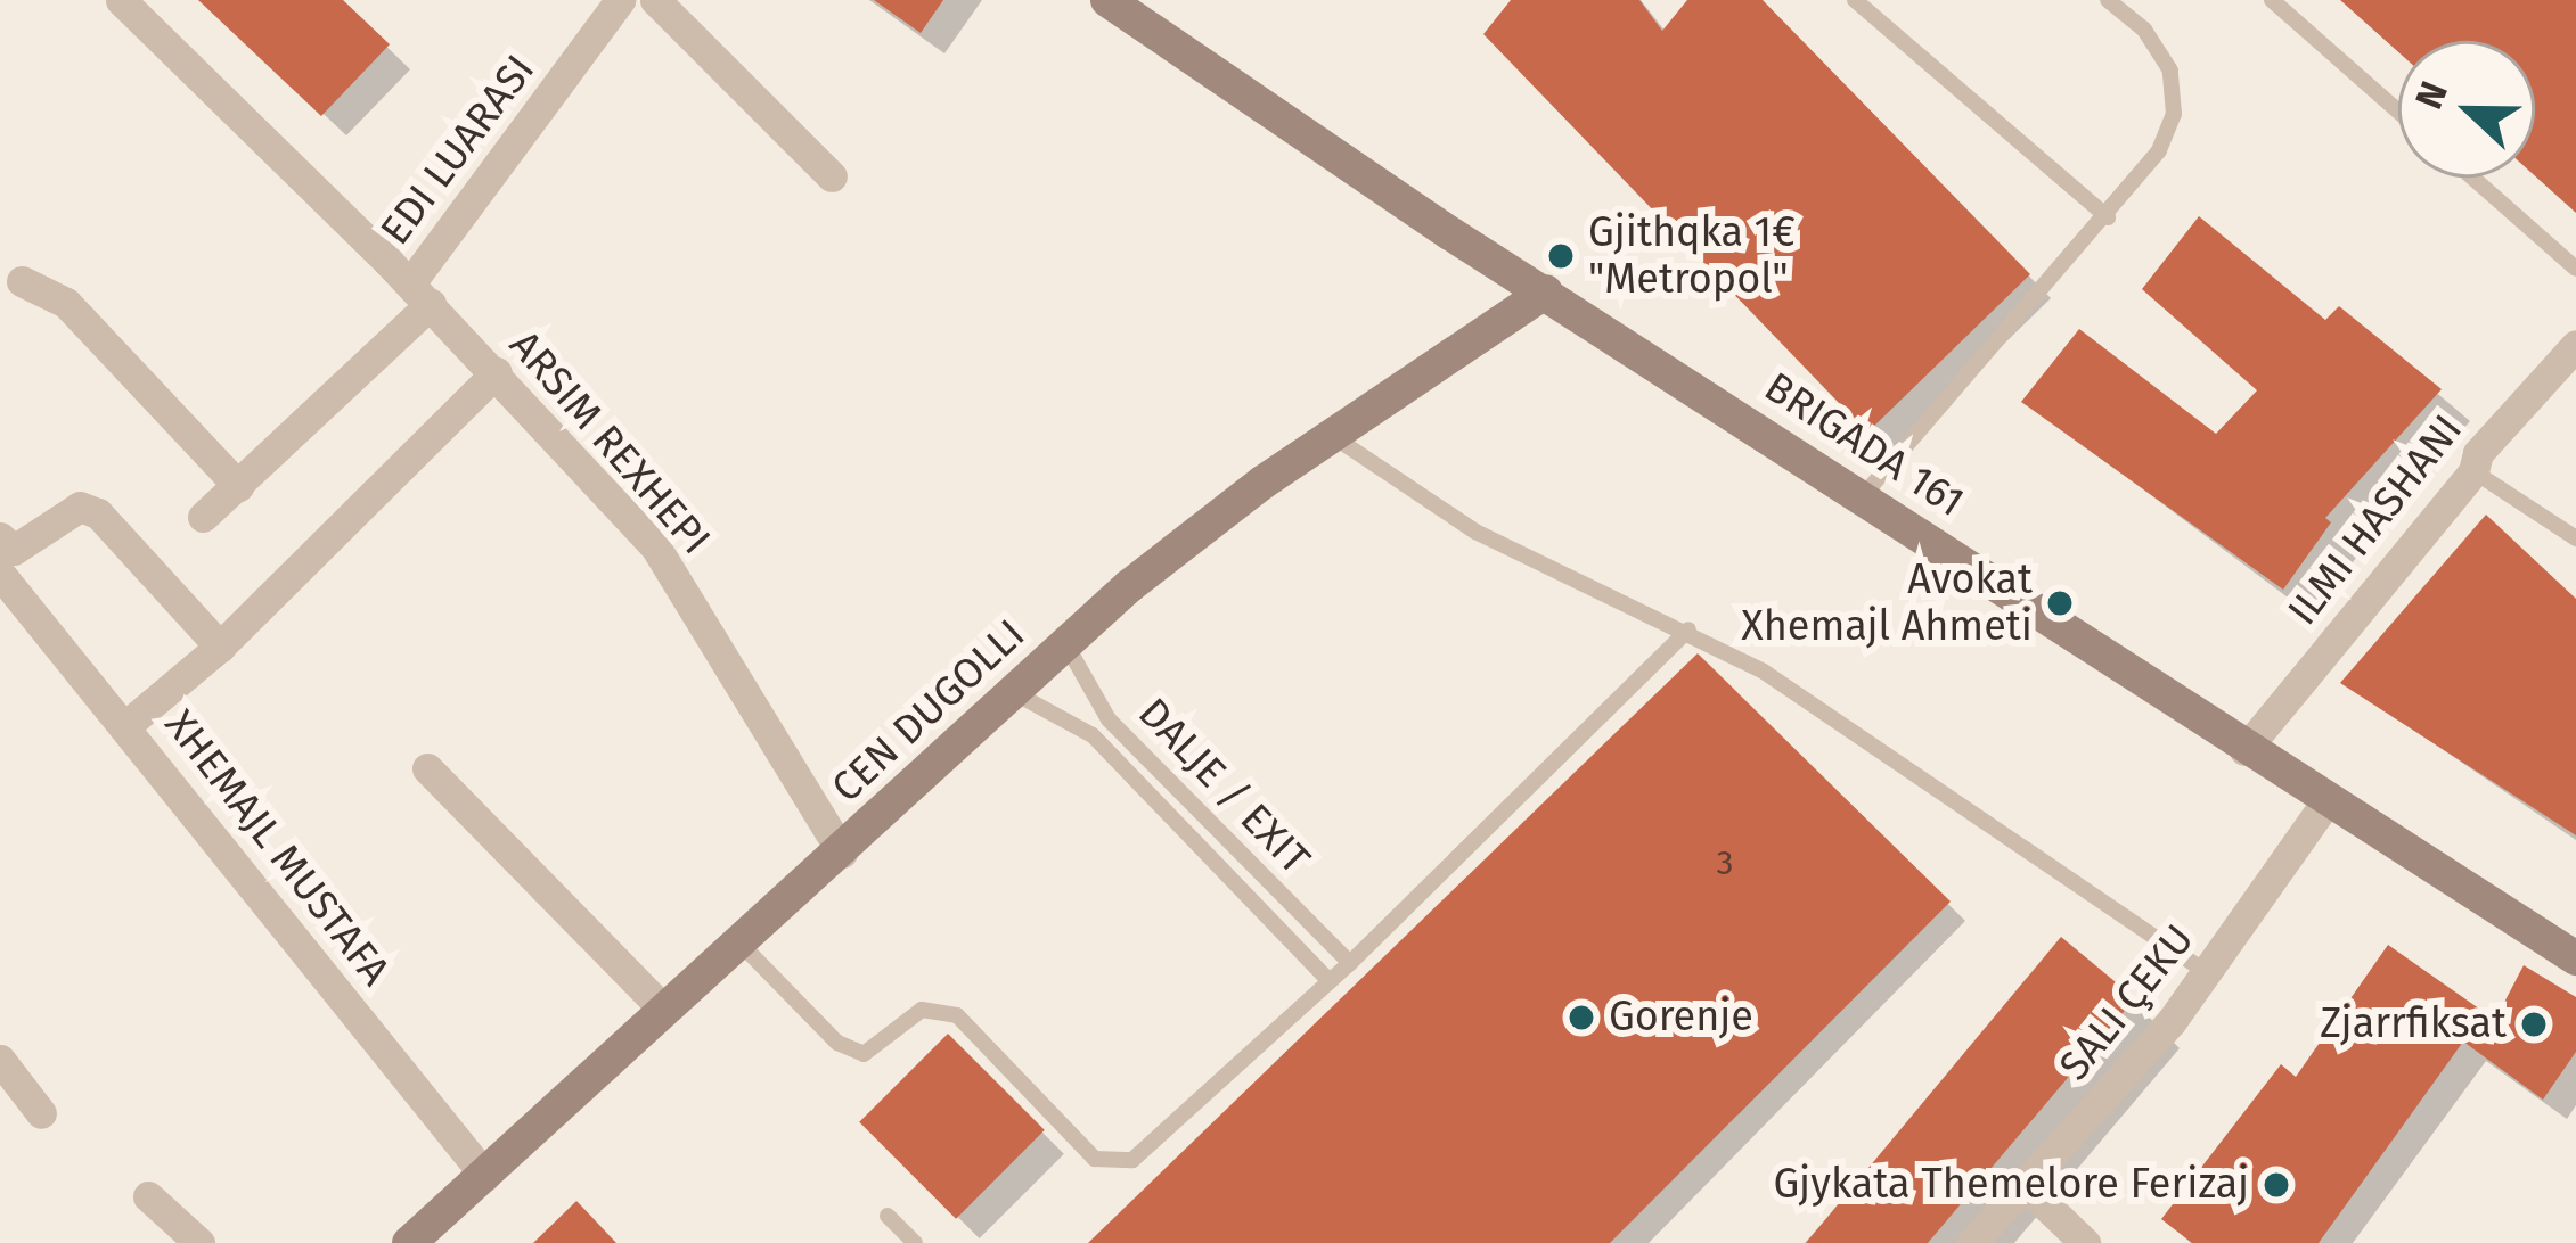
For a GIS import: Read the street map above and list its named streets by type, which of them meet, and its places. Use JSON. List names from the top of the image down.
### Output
{
  "streets": {
    "street": [
      "EDI LUARASI",
      "ARSIM REXHEPI",
      "BRIGADA 161",
      "ILMI HASHANI",
      "CEN DUGOLLI",
      "XHEMAJL MUSTAFA",
      "SALI ÇEKU"
    ],
    "lane": ["DALJE / EXIT"]
  },
  "crossings": [
    ["EDI LUARASI", "ARSIM REXHEPI"],
    ["ARSIM REXHEPI", "CEN DUGOLLI"],
    ["BRIGADA 161", "ILMI HASHANI"],
    ["BRIGADA 161", "CEN DUGOLLI"],
    ["BRIGADA 161", "SALI ÇEKU"],
    ["CEN DUGOLLI", "DALJE / EXIT"],
    ["CEN DUGOLLI", "XHEMAJL MUSTAFA"]
  ],
  "places": [
    "Gjithqka 1€ \"Metropol\"",
    "Avokat Xhemajl Ahmeti",
    "Gorenje",
    "Zjarrfiksat",
    "Gjykata Themelore Ferizaj"
  ],
  "house_numbers": ["3"],
  "north": "left"
}
